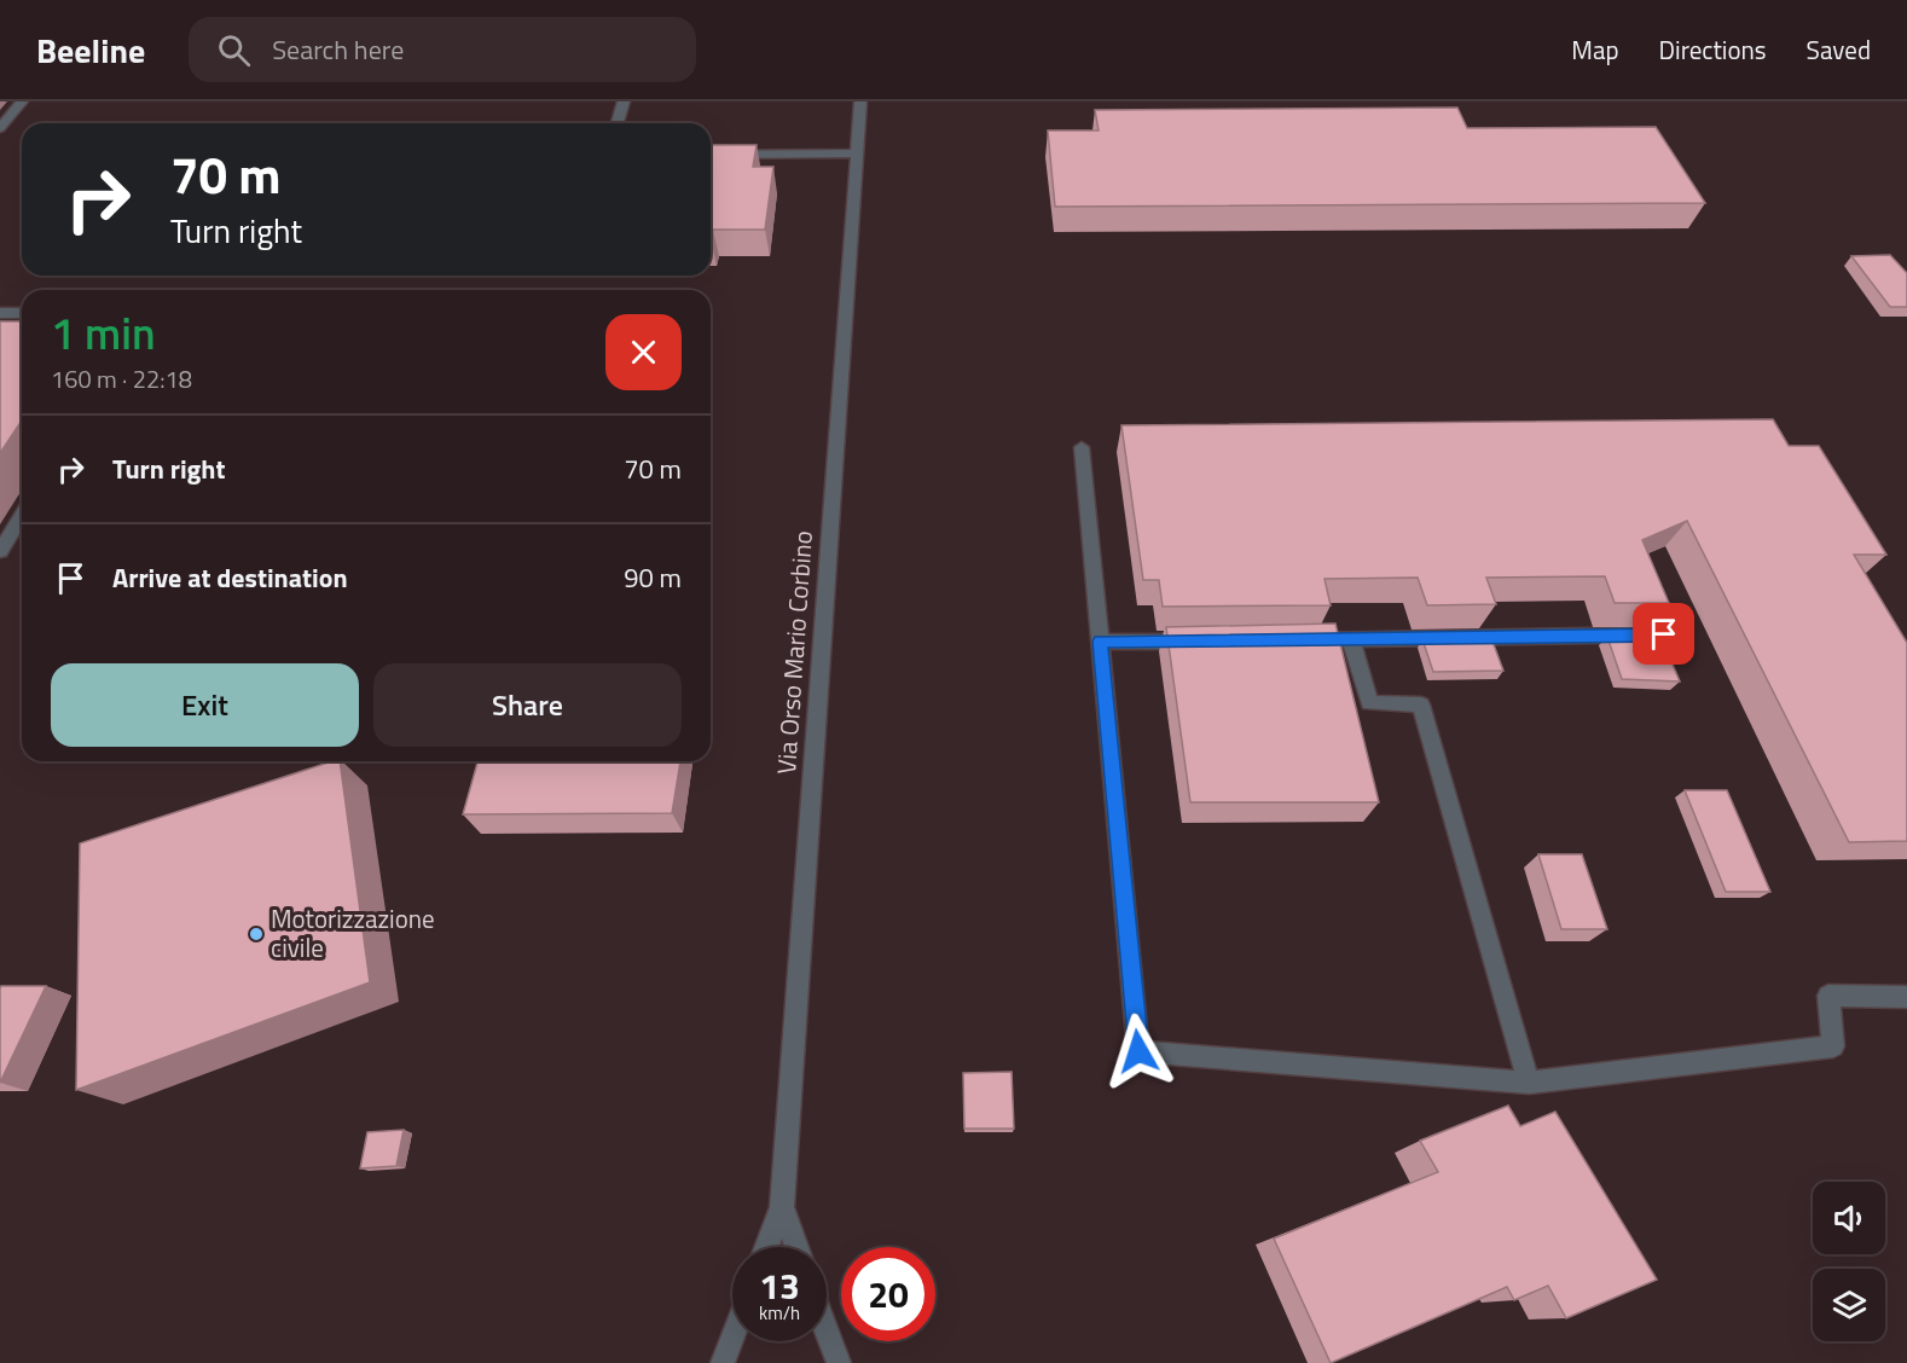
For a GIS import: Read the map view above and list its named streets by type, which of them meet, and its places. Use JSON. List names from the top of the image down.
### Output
{
  "streets": {
    "street": ["Via Orso Mario Corbino"]
  },
  "places": ["Motorizzazione civile"],
  "page": {
    "header": "Beeline",
    "search": "Search here",
    "nav": ["Map", "Directions", "Saved"],
    "turn": ["70 m", "Turn right"],
    "heading": ["1 min", "160 m · 22:18"],
    "list": [
      {
        "name": "Turn right",
        "value": "70 m"
      },
      {
        "name": "Arrive at destination",
        "value": "90 m"
      }
    ],
    "buttons": ["Exit", "Share"],
    "speed": "13 km/h",
    "limit": "20"
  }
}
